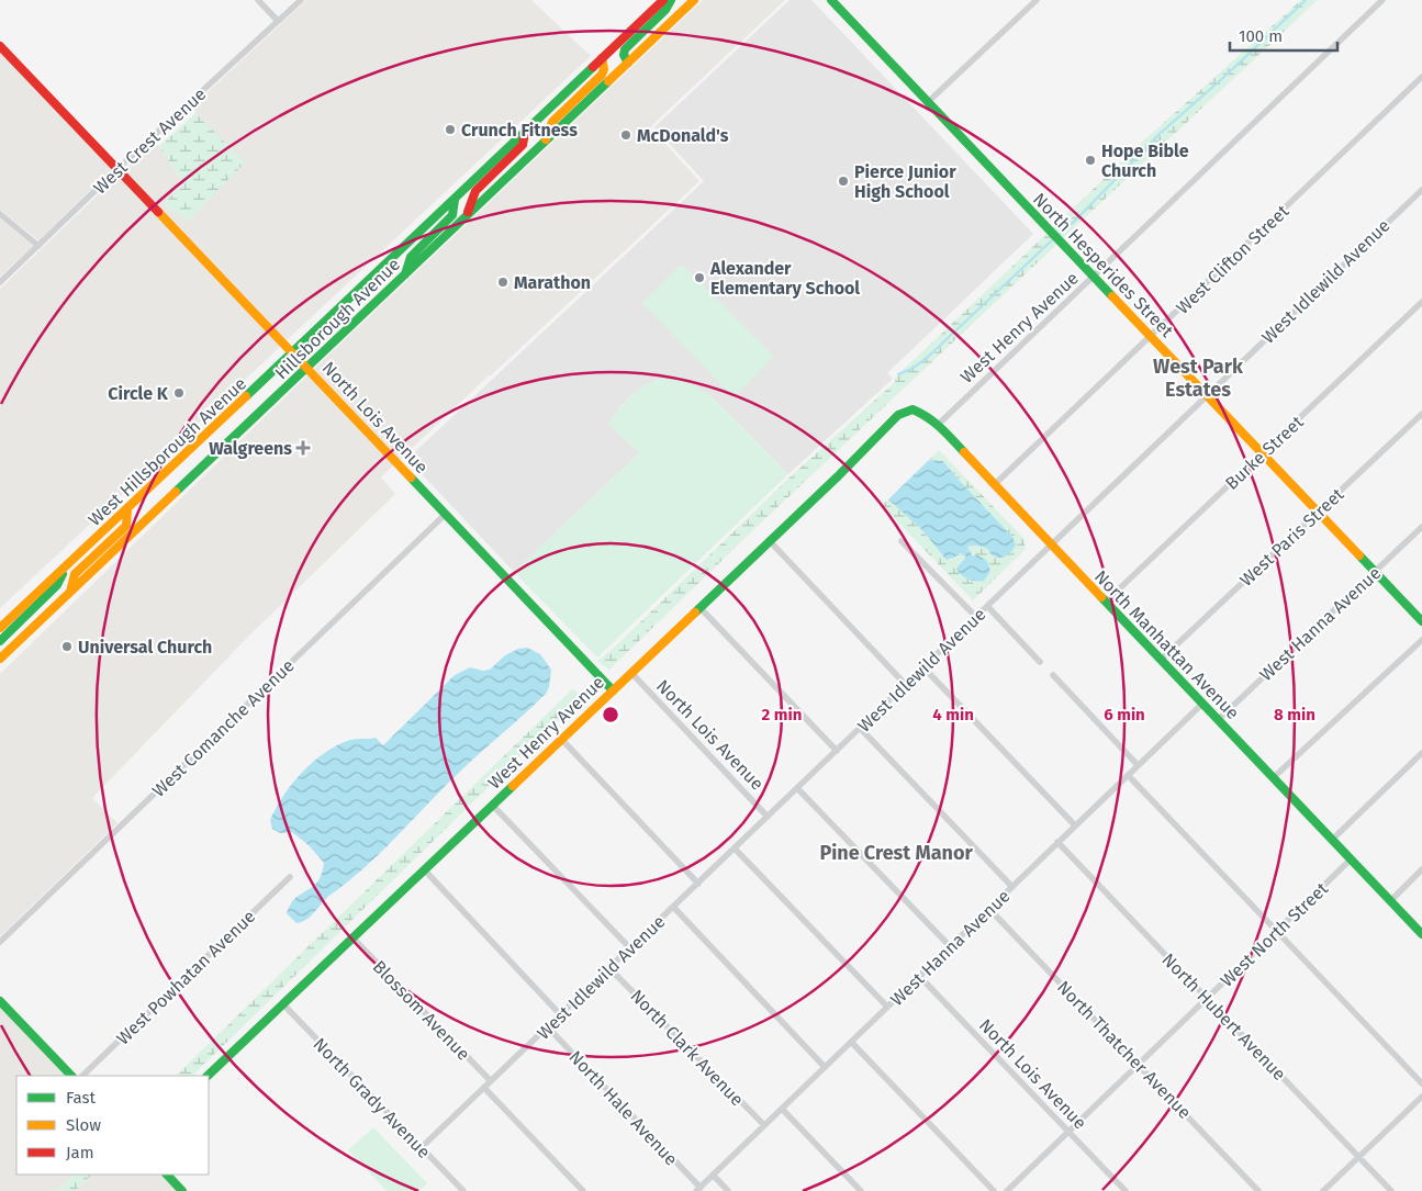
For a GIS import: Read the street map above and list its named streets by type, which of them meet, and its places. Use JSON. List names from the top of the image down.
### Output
{
  "streets": {
    "street": [
      "West Crest Avenue",
      "West Clifton Street",
      "North Hesperides Street",
      "West Idlewild Avenue",
      "Hillsborough Avenue",
      "West Henry Avenue",
      "North Lois Avenue",
      "West Hillsborough Avenue",
      "Burke Street",
      "West Paris Street",
      "West Hanna Avenue",
      "North Manhattan Avenue",
      "West Comanche Avenue",
      "West North Street",
      "West Powhatan Avenue",
      "Blossom Avenue",
      "North Hubert Avenue",
      "North Clark Avenue",
      "North Thatcher Avenue",
      "North Grady Avenue",
      "North Hale Avenue"
    ]
  },
  "crossings": [
    ["West Crest Avenue", "North Lois Avenue"],
    ["West Clifton Street", "North Hesperides Street"],
    ["West Clifton Street", "North Manhattan Avenue"],
    ["North Hesperides Street", "West Idlewild Avenue"],
    ["North Hesperides Street", "West Henry Avenue"],
    ["North Hesperides Street", "Burke Street"],
    ["North Hesperides Street", "West Paris Street"],
    ["North Hesperides Street", "West Hanna Avenue"],
    ["West Idlewild Avenue", "North Lois Avenue"],
    ["West Idlewild Avenue", "North Manhattan Avenue"],
    ["West Idlewild Avenue", "Blossom Avenue"],
    ["West Idlewild Avenue", "North Clark Avenue"],
    ["West Idlewild Avenue", "North Grady Avenue"],
    ["West Idlewild Avenue", "North Hale Avenue"],
    ["Hillsborough Avenue", "North Lois Avenue"],
    ["West Henry Avenue", "North Lois Avenue"],
    ["West Henry Avenue", "North Manhattan Avenue"],
    ["West Henry Avenue", "Blossom Avenue"],
    ["West Henry Avenue", "North Grady Avenue"],
    ["North Lois Avenue", "West Hillsborough Avenue"],
    ["North Lois Avenue", "West Hanna Avenue"],
    ["North Lois Avenue", "West Comanche Avenue"],
    ["North Lois Avenue", "West North Street"],
    ["Burke Street", "North Manhattan Avenue"],
    ["West Paris Street", "North Manhattan Avenue"],
    ["West Hanna Avenue", "North Manhattan Avenue"],
    ["West Hanna Avenue", "North Hubert Avenue"],
    ["West Hanna Avenue", "North Clark Avenue"],
    ["West Hanna Avenue", "North Thatcher Avenue"],
    ["West Hanna Avenue", "North Hale Avenue"],
    ["North Manhattan Avenue", "West North Street"],
    ["West North Street", "North Hubert Avenue"],
    ["West North Street", "North Thatcher Avenue"]
  ],
  "districts": ["West Park Estates", "Pine Crest Manor"],
  "places": {
    "other": [
      "Crunch Fitness",
      "McDonald's",
      "Hope Bible Church",
      "Pierce Junior High School",
      "Alexander Elementary School",
      "Marathon",
      "Circle K",
      "Universal Church"
    ],
    "health": ["Walgreens"]
  },
  "legend": ["Fast", "Slow", "Jam"],
  "scale_bar": "100 m",
  "rings": [
    "2 min",
    "4 min",
    "6 min",
    "8 min"
  ]
}
